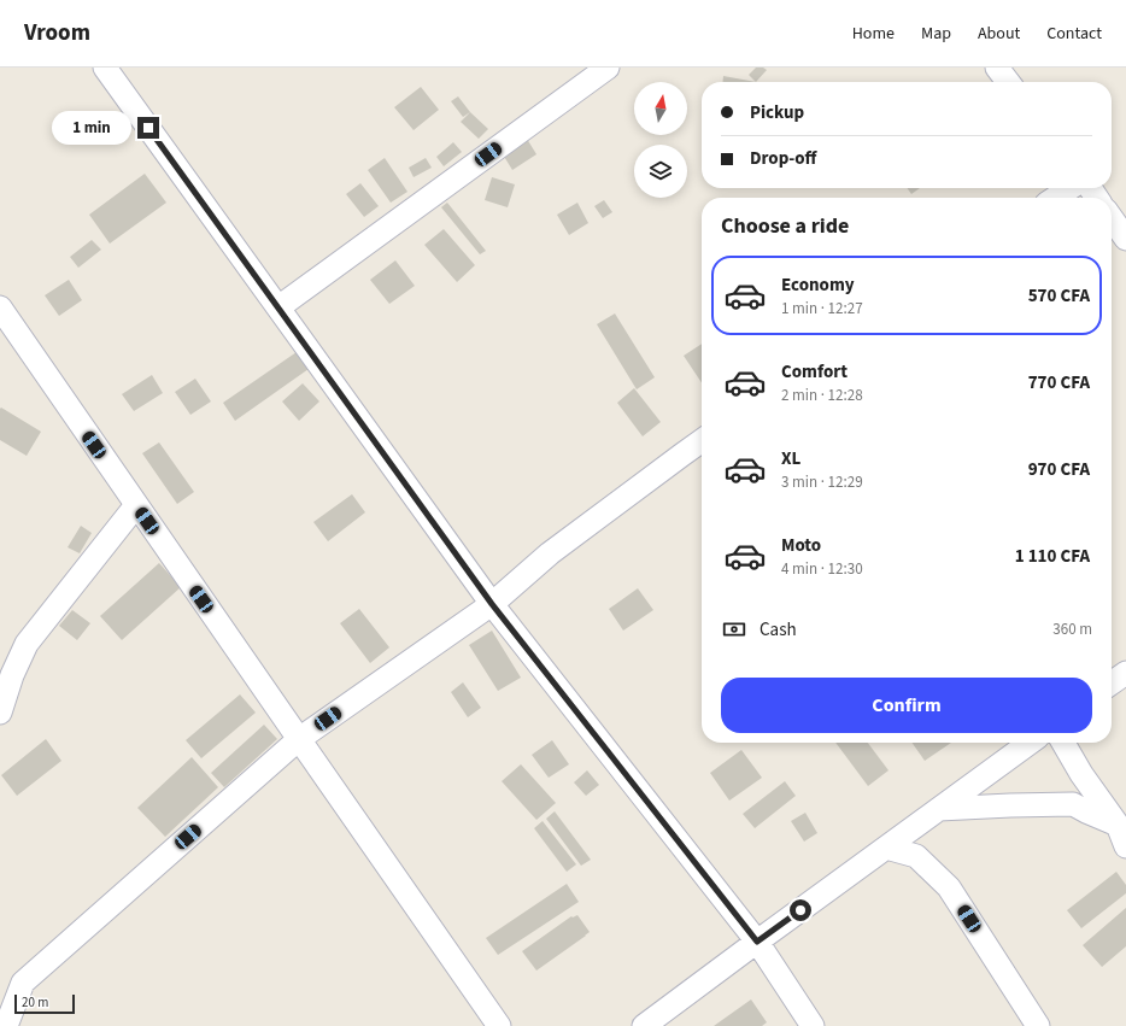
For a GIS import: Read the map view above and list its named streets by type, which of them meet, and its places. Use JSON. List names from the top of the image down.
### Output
{
  "scale_bar": "20 m",
  "north": "top",
  "page": {
    "header": "Vroom",
    "nav": [
      "Home",
      "Map",
      "About",
      "Contact"
    ],
    "banner": ["Pickup", "Drop-off"],
    "bubble": "1 min",
    "heading": "Choose a ride",
    "list": [
      {
        "name": "Economy",
        "note": "1 min · 12:27",
        "value": "570 CFA"
      },
      {
        "name": "Comfort",
        "note": "2 min · 12:28",
        "value": "770 CFA"
      },
      {
        "name": "XL",
        "note": "3 min · 12:29",
        "value": "970 CFA"
      },
      {
        "name": "Moto",
        "note": "4 min · 12:30",
        "value": "1 110 CFA"
      }
    ],
    "pay": ["Cash", "360 m"],
    "buttons": "Confirm",
    "scale": "20 m"
  }
}
